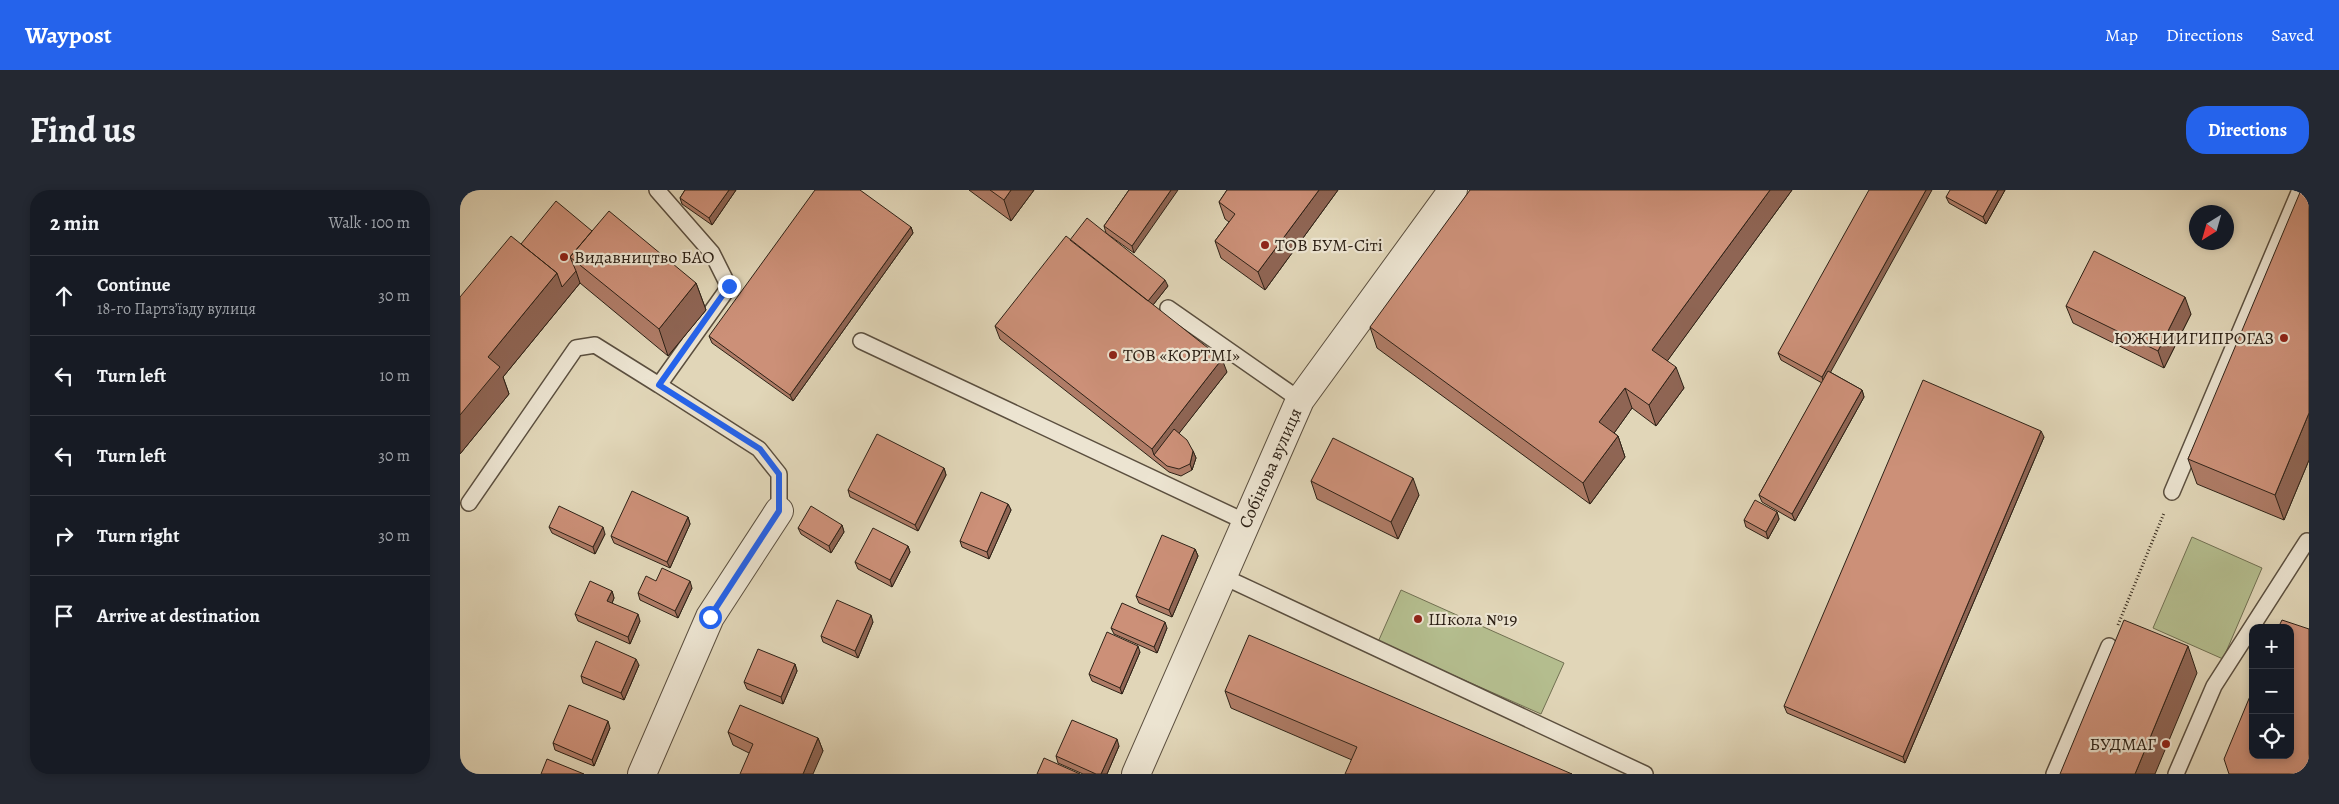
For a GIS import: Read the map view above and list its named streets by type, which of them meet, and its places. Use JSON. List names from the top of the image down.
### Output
{
  "streets": {
    "street": ["Собінова вулиця"]
  },
  "places": [
    "ТОВ БУМ-Сіті",
    "Видавництво БАО",
    "ЮЖНИИГИПРОГАЗ",
    "ТОВ «КОРТМІ»",
    "Школа №19",
    "БУДМАГ"
  ],
  "north": "bottom left",
  "page": {
    "header": "Waypost",
    "nav": ["Map", "Directions", "Saved"],
    "title": "Find us",
    "buttons": "Directions",
    "heading": ["2 min", "Walk · 100 m"],
    "list": [
      ["Continue", "18-го Партз’їзду вулиця", "30 m"],
      ["Turn left", "10 m"],
      ["Turn left", "30 m"],
      ["Turn right", "30 m"],
      "Arrive at destination"
    ],
    "map_buttons": ["+", "−"]
  }
}
